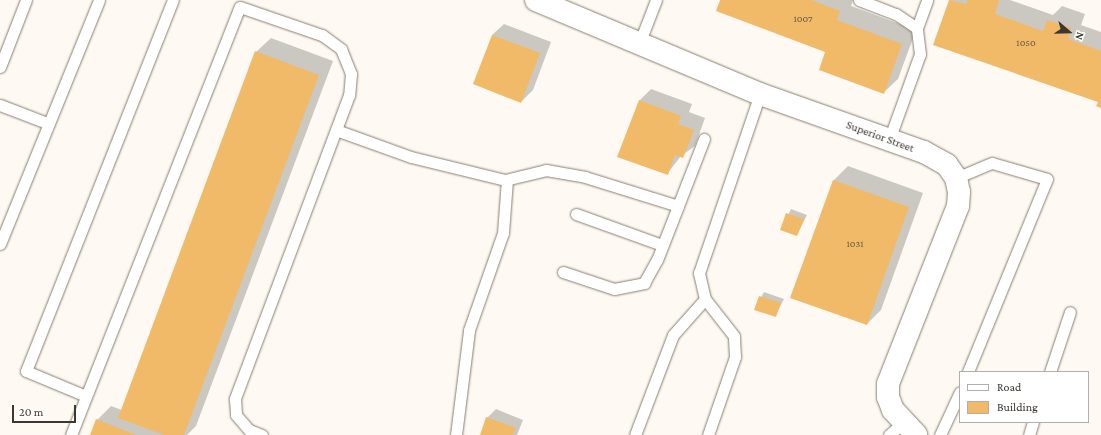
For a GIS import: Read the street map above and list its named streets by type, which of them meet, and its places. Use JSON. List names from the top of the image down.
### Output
{
  "streets": {
    "street": ["Superior Street"]
  },
  "house_numbers": ["1007", "1050", "1031"],
  "legend": ["Road", "Building"],
  "scale_bar": "20 m",
  "north": "right"
}
